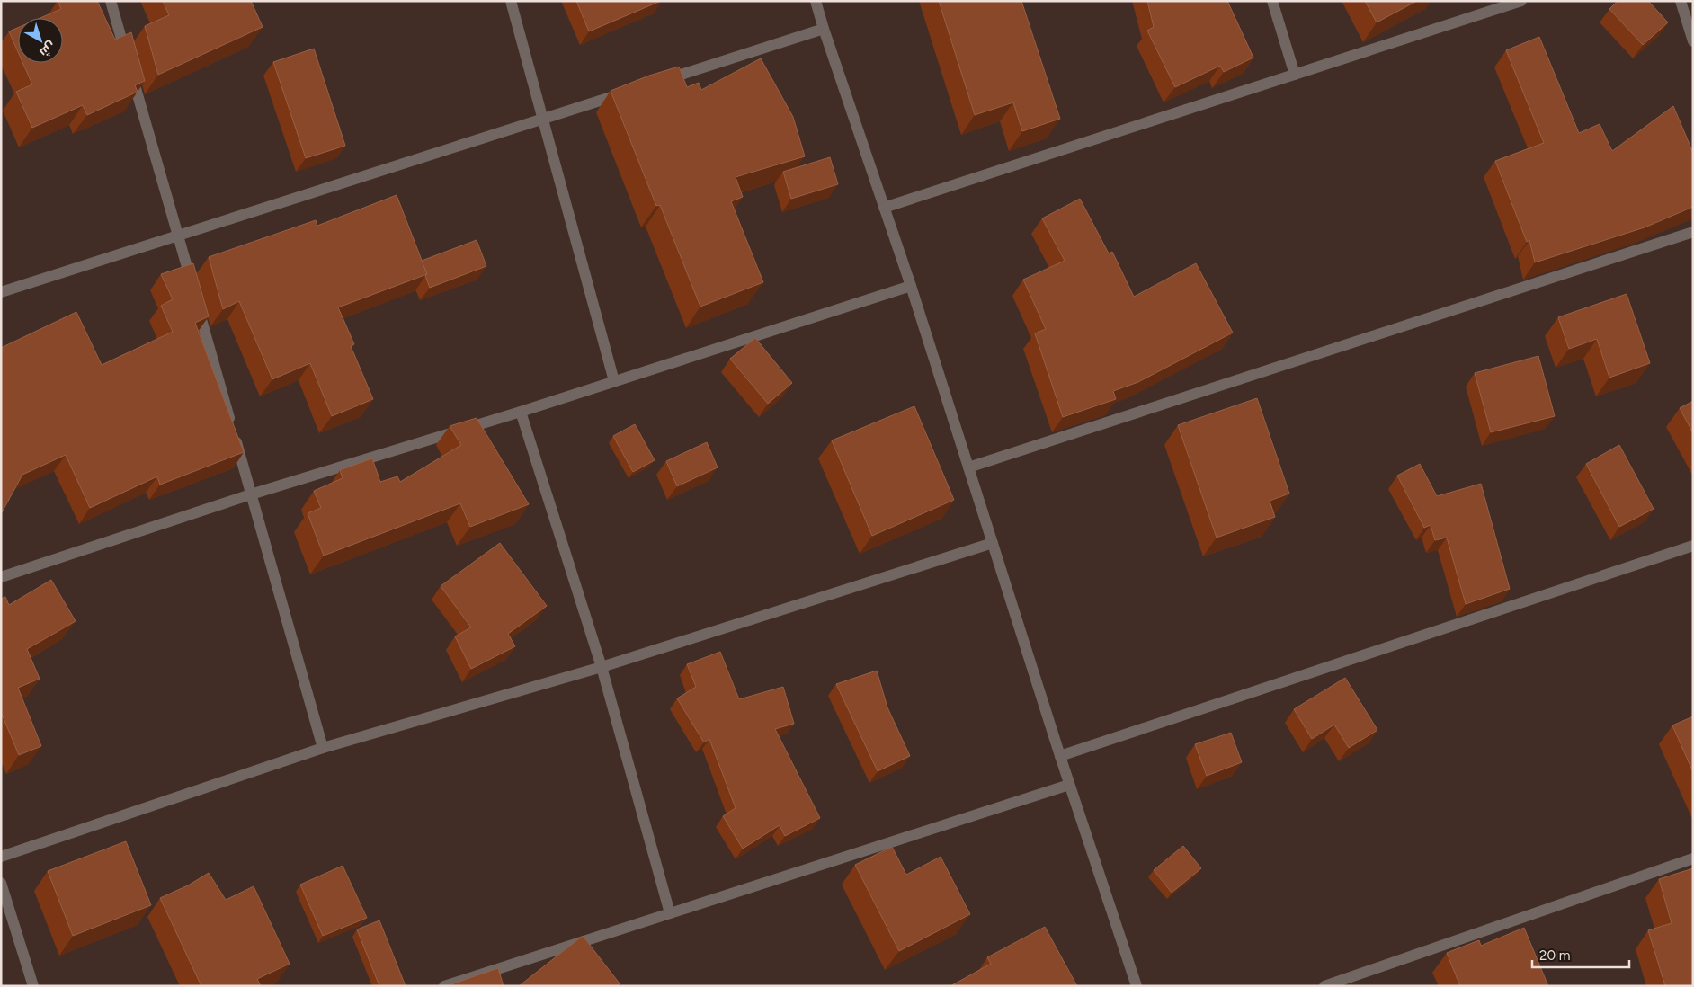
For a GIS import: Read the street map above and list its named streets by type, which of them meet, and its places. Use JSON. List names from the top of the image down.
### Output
{
  "scale_bar": "20 m",
  "north": "bottom right"
}
